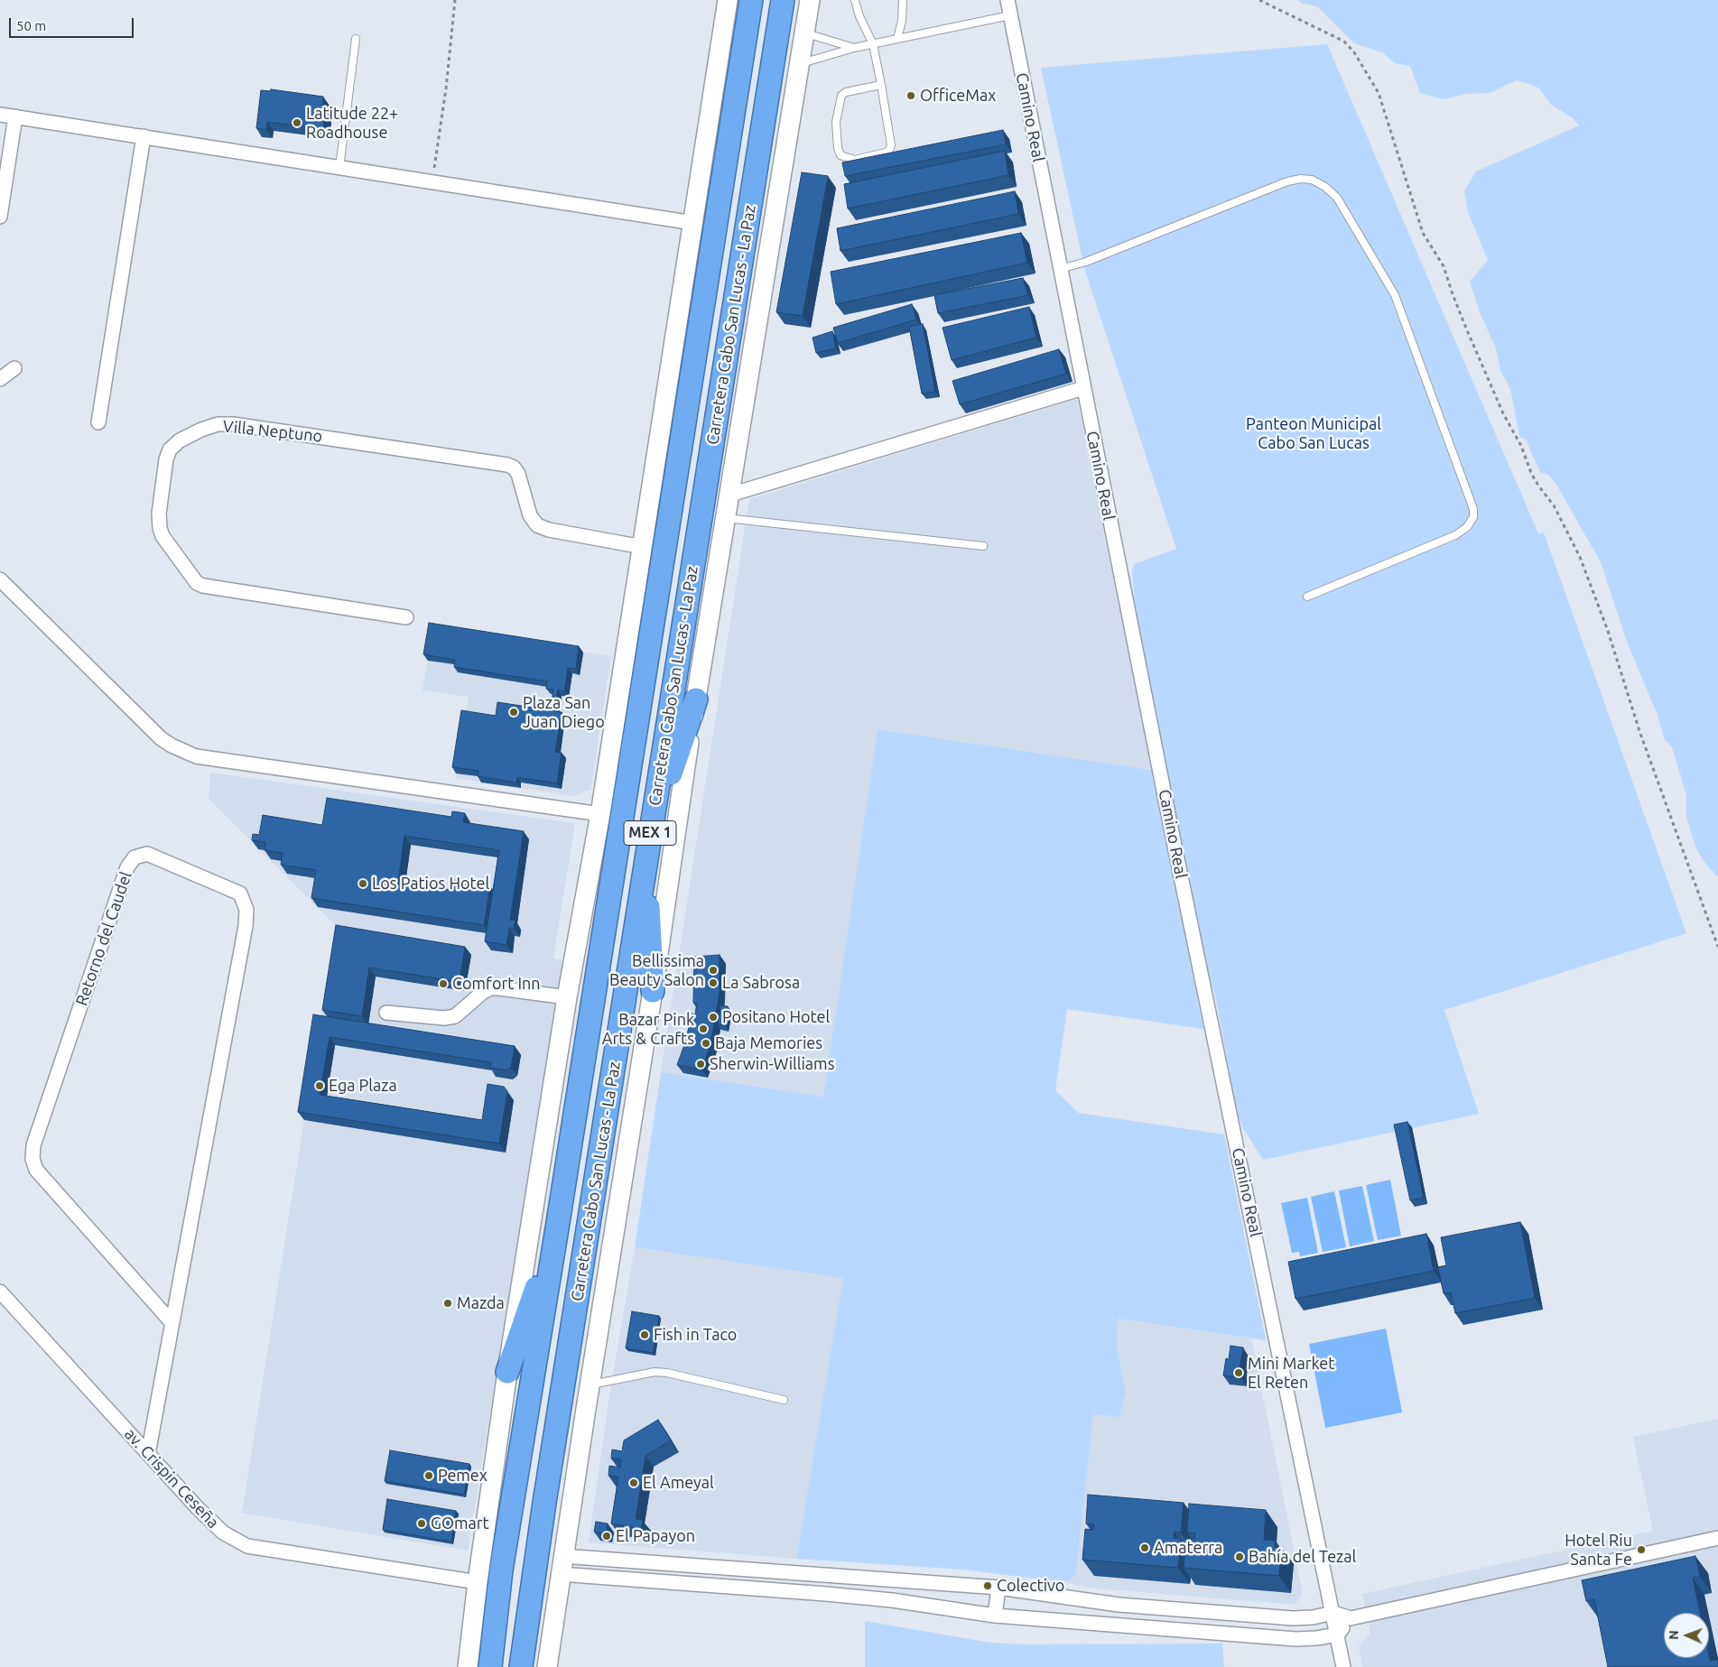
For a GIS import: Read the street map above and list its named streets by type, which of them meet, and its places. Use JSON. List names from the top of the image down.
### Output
{
  "streets": {
    "highway": ["Carretera Cabo San Lucas - La Paz", "MEX 1"],
    "street": [
      "Camino Real",
      "Villa Neptuno",
      "Retorno del Caudel",
      "av. Crispin Ceseña"
    ]
  },
  "crossings": [
    ["Retorno del Caudel", "av. Crispin Ceseña"]
  ],
  "parks": ["Panteon Municipal Cabo San Lucas"],
  "places": [
    "OfficeMax",
    "Latitude 22+ Roadhouse",
    "Plaza San Juan Diego",
    "Los Patios Hotel",
    "Bellissima Beauty Salon",
    "La Sabrosa",
    "Comfort Inn",
    "Positano Hotel",
    "Bazar Pink Arts & Crafts",
    "Baja Memories",
    "Sherwin-Williams",
    "Ega Plaza",
    "Mazda",
    "Fish in Taco",
    "Mini Market El Reten",
    "Pemex",
    "El Ameyal",
    "GOmart",
    "El Papayon",
    "Amaterra",
    "Hotel Riu Santa Fe",
    "Bahía del Tezal",
    "Colectivo"
  ],
  "scale_bar": "50 m",
  "north": "left"
}
